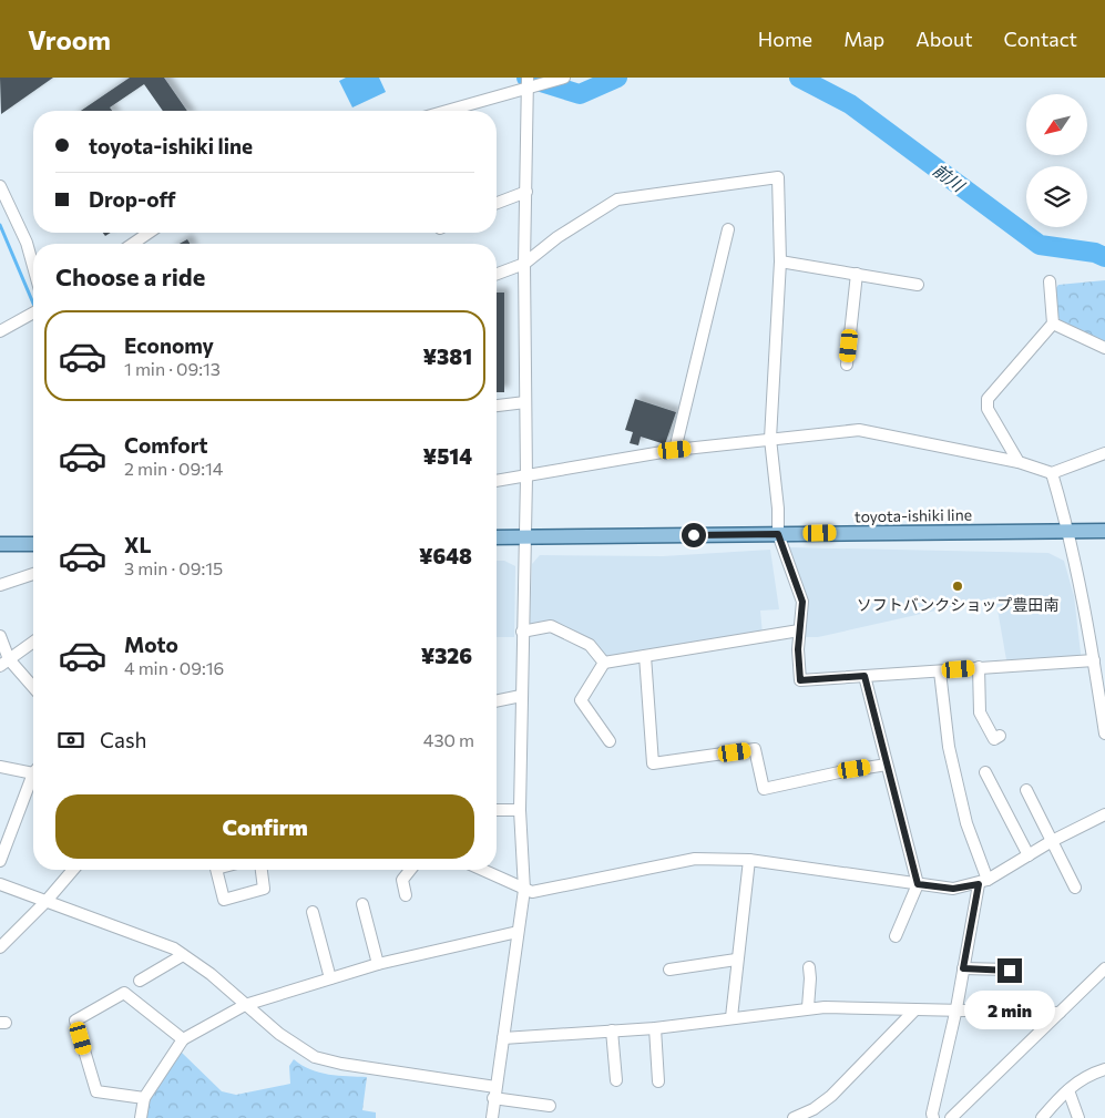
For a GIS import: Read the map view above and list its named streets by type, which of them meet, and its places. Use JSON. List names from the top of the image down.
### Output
{
  "streets": {
    "main road": ["toyota-ishiki line"]
  },
  "water": ["前川"],
  "places": ["ソフトバンクショップ豊田南"],
  "north": "bottom left",
  "page": {
    "header": "Vroom",
    "nav": [
      "Home",
      "Map",
      "About",
      "Contact"
    ],
    "banner": ["toyota-ishiki line", "Drop-off"],
    "heading": "Choose a ride",
    "list": [
      {
        "name": "Economy",
        "note": "1 min · 09:13",
        "value": "¥381"
      },
      {
        "name": "Comfort",
        "note": "2 min · 09:14",
        "value": "¥514"
      },
      {
        "name": "XL",
        "note": "3 min · 09:15",
        "value": "¥648"
      },
      {
        "name": "Moto",
        "note": "4 min · 09:16",
        "value": "¥326"
      }
    ],
    "pay": ["Cash", "430 m"],
    "buttons": "Confirm",
    "bubble": "2 min"
  }
}
